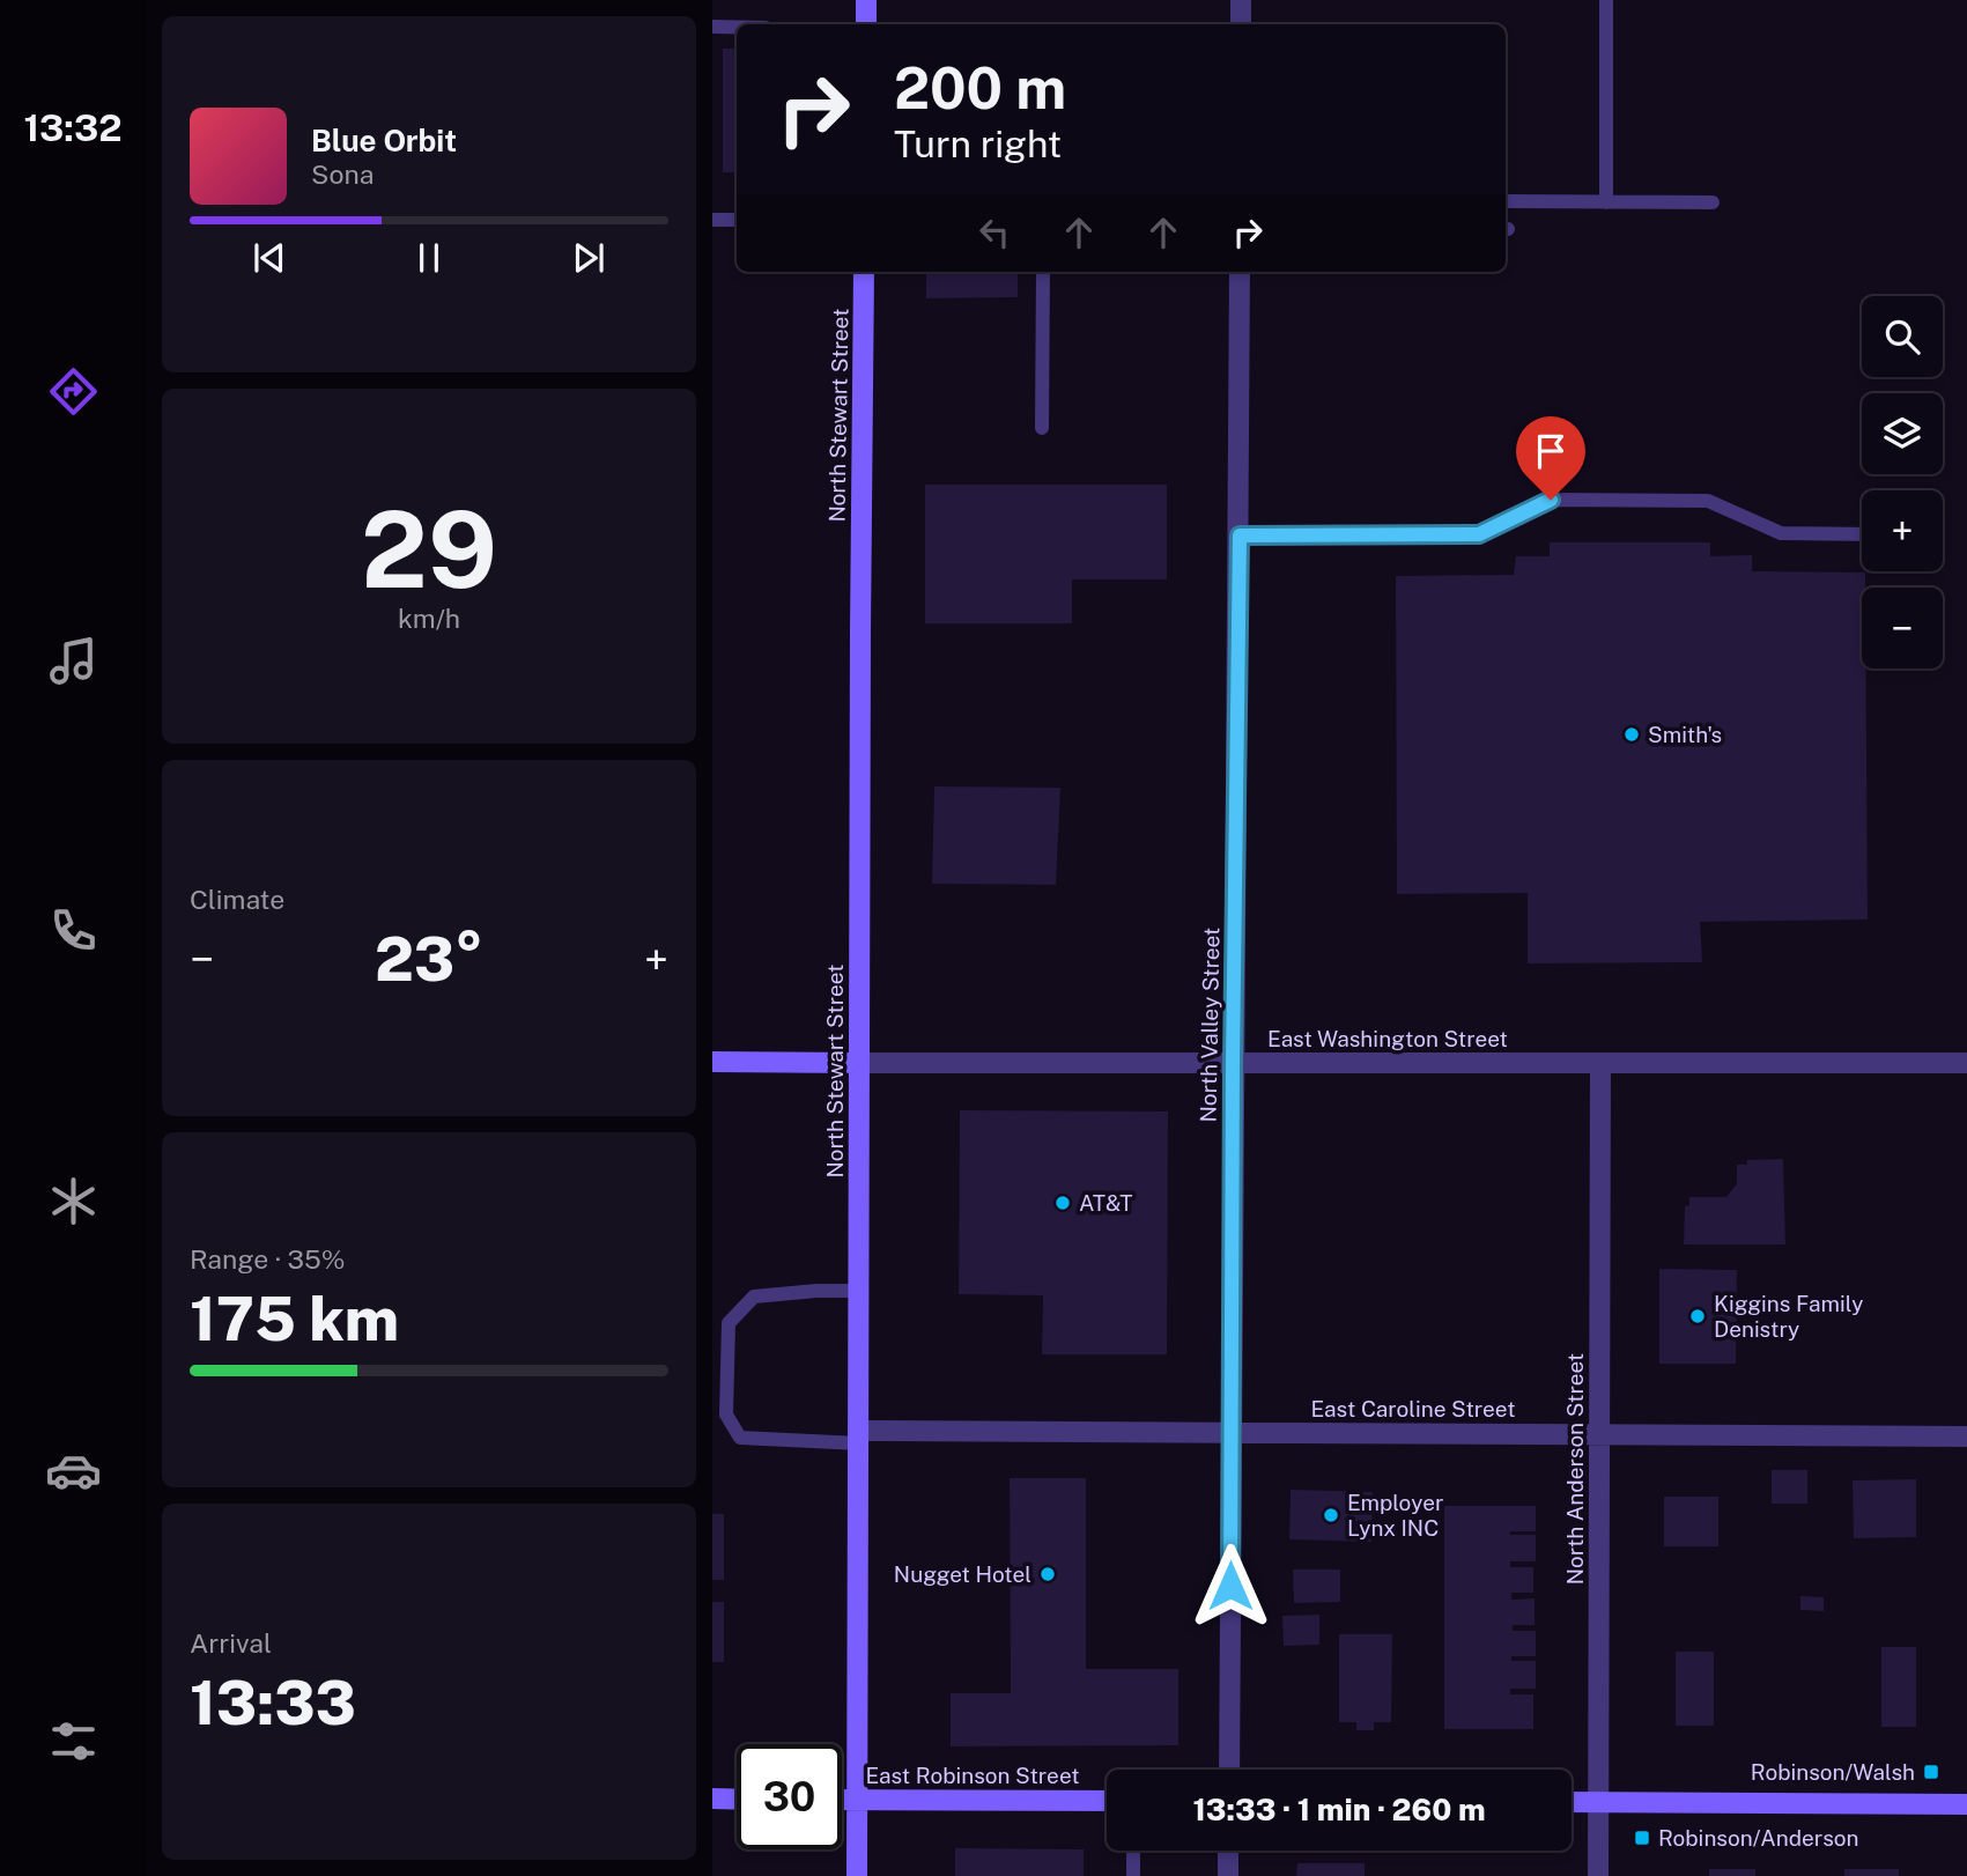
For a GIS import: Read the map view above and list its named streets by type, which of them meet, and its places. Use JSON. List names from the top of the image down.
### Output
{
  "streets": {
    "main road": ["North Stewart Street", "East Washington Street", "East Robinson Street"],
    "street": ["North Valley Street", "East Caroline Street", "North Anderson Street"]
  },
  "crossings": [
    ["North Stewart Street", "East Washington Street"],
    ["North Stewart Street", "East Caroline Street"],
    ["North Stewart Street", "East Robinson Street"],
    ["North Valley Street", "East Washington Street"],
    ["North Valley Street", "East Caroline Street"],
    ["East Washington Street", "North Anderson Street"],
    ["East Caroline Street", "North Anderson Street"]
  ],
  "places": {
    "other": [
      "Smith's",
      "AT&T",
      "Kiggins Family Denistry",
      "Employer Lynx INC",
      "Nugget Hotel"
    ],
    "transit": ["Robinson/Walsh", "Robinson/Anderson"]
  },
  "page": {
    "tabs": "13:32",
    "turn": ["200 m", "Turn right"],
    "song": ["Blue Orbit", "Sona"],
    "map_buttons": ["+", "−"],
    "tile": [
      ["29", "km/h"],
      "Climate",
      ["Range · 35%", "175 km"],
      ["Arrival", "13:33"]
    ],
    "heat": ["−", "23°", "+"],
    "limit": "30",
    "trip": "13:33 · 1 min · 260 m"
  }
}
